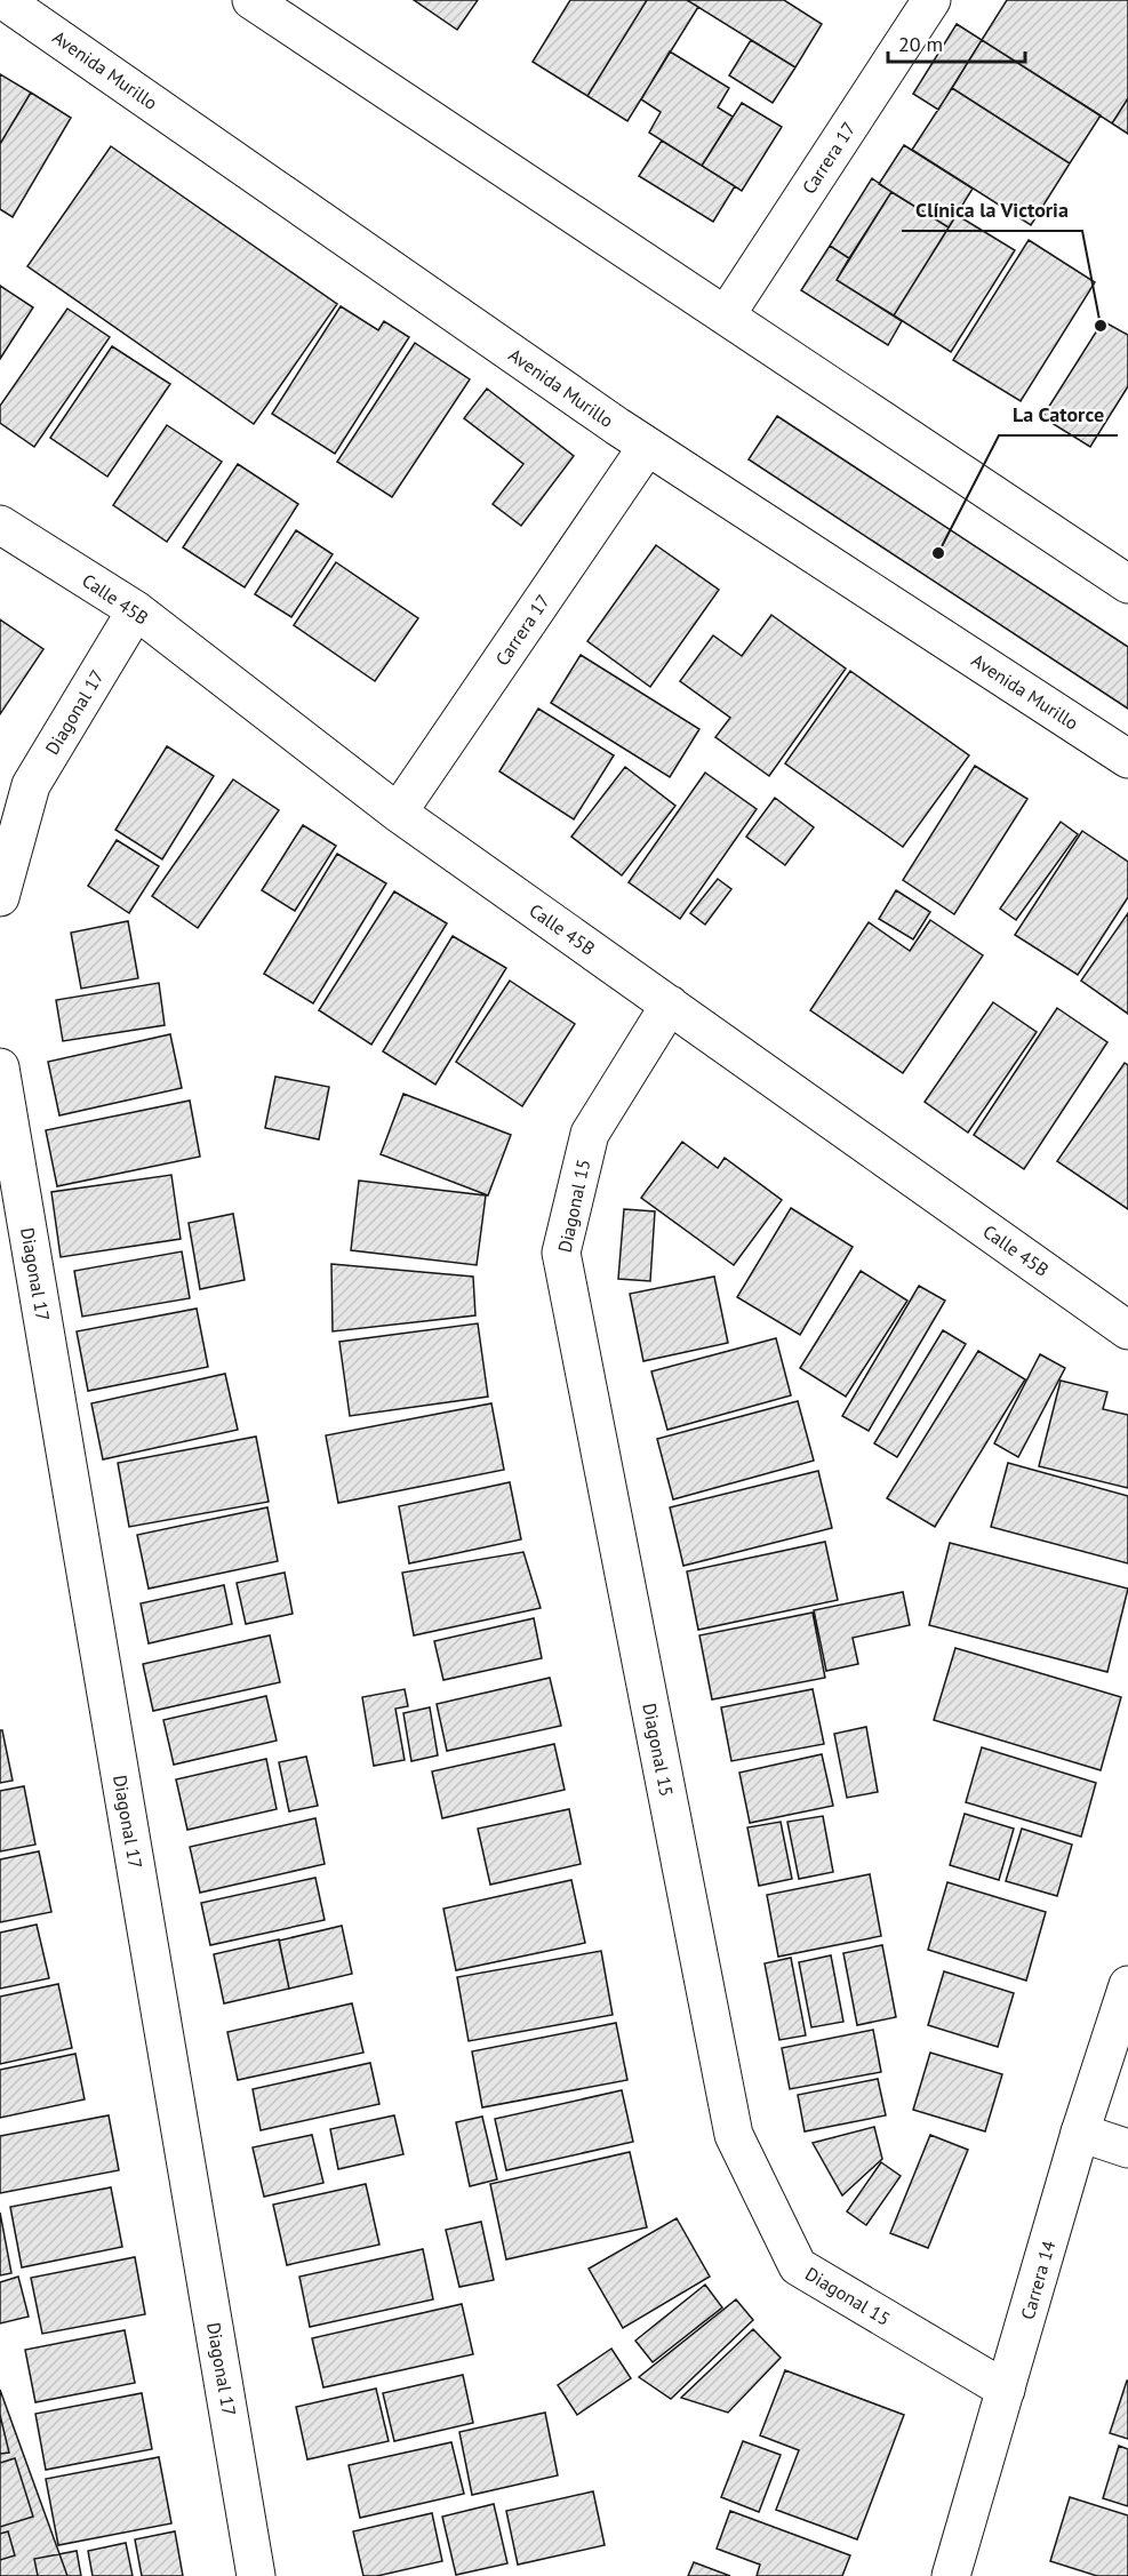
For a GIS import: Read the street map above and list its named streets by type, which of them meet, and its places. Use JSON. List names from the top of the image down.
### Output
{
  "streets": {
    "street": [
      "Avenida Murillo",
      "Carrera 17",
      "Calle 45B",
      "Diagonal 17",
      "Diagonal 15",
      "Carrera 14"
    ]
  },
  "crossings": [
    ["Avenida Murillo", "Carrera 17"],
    ["Carrera 17", "Calle 45B"],
    ["Calle 45B", "Diagonal 17"],
    ["Calle 45B", "Diagonal 15"],
    ["Diagonal 15", "Carrera 14"]
  ],
  "places": ["Clínica la Victoria", "La Catorce"],
  "scale_bar": "20 m"
}
